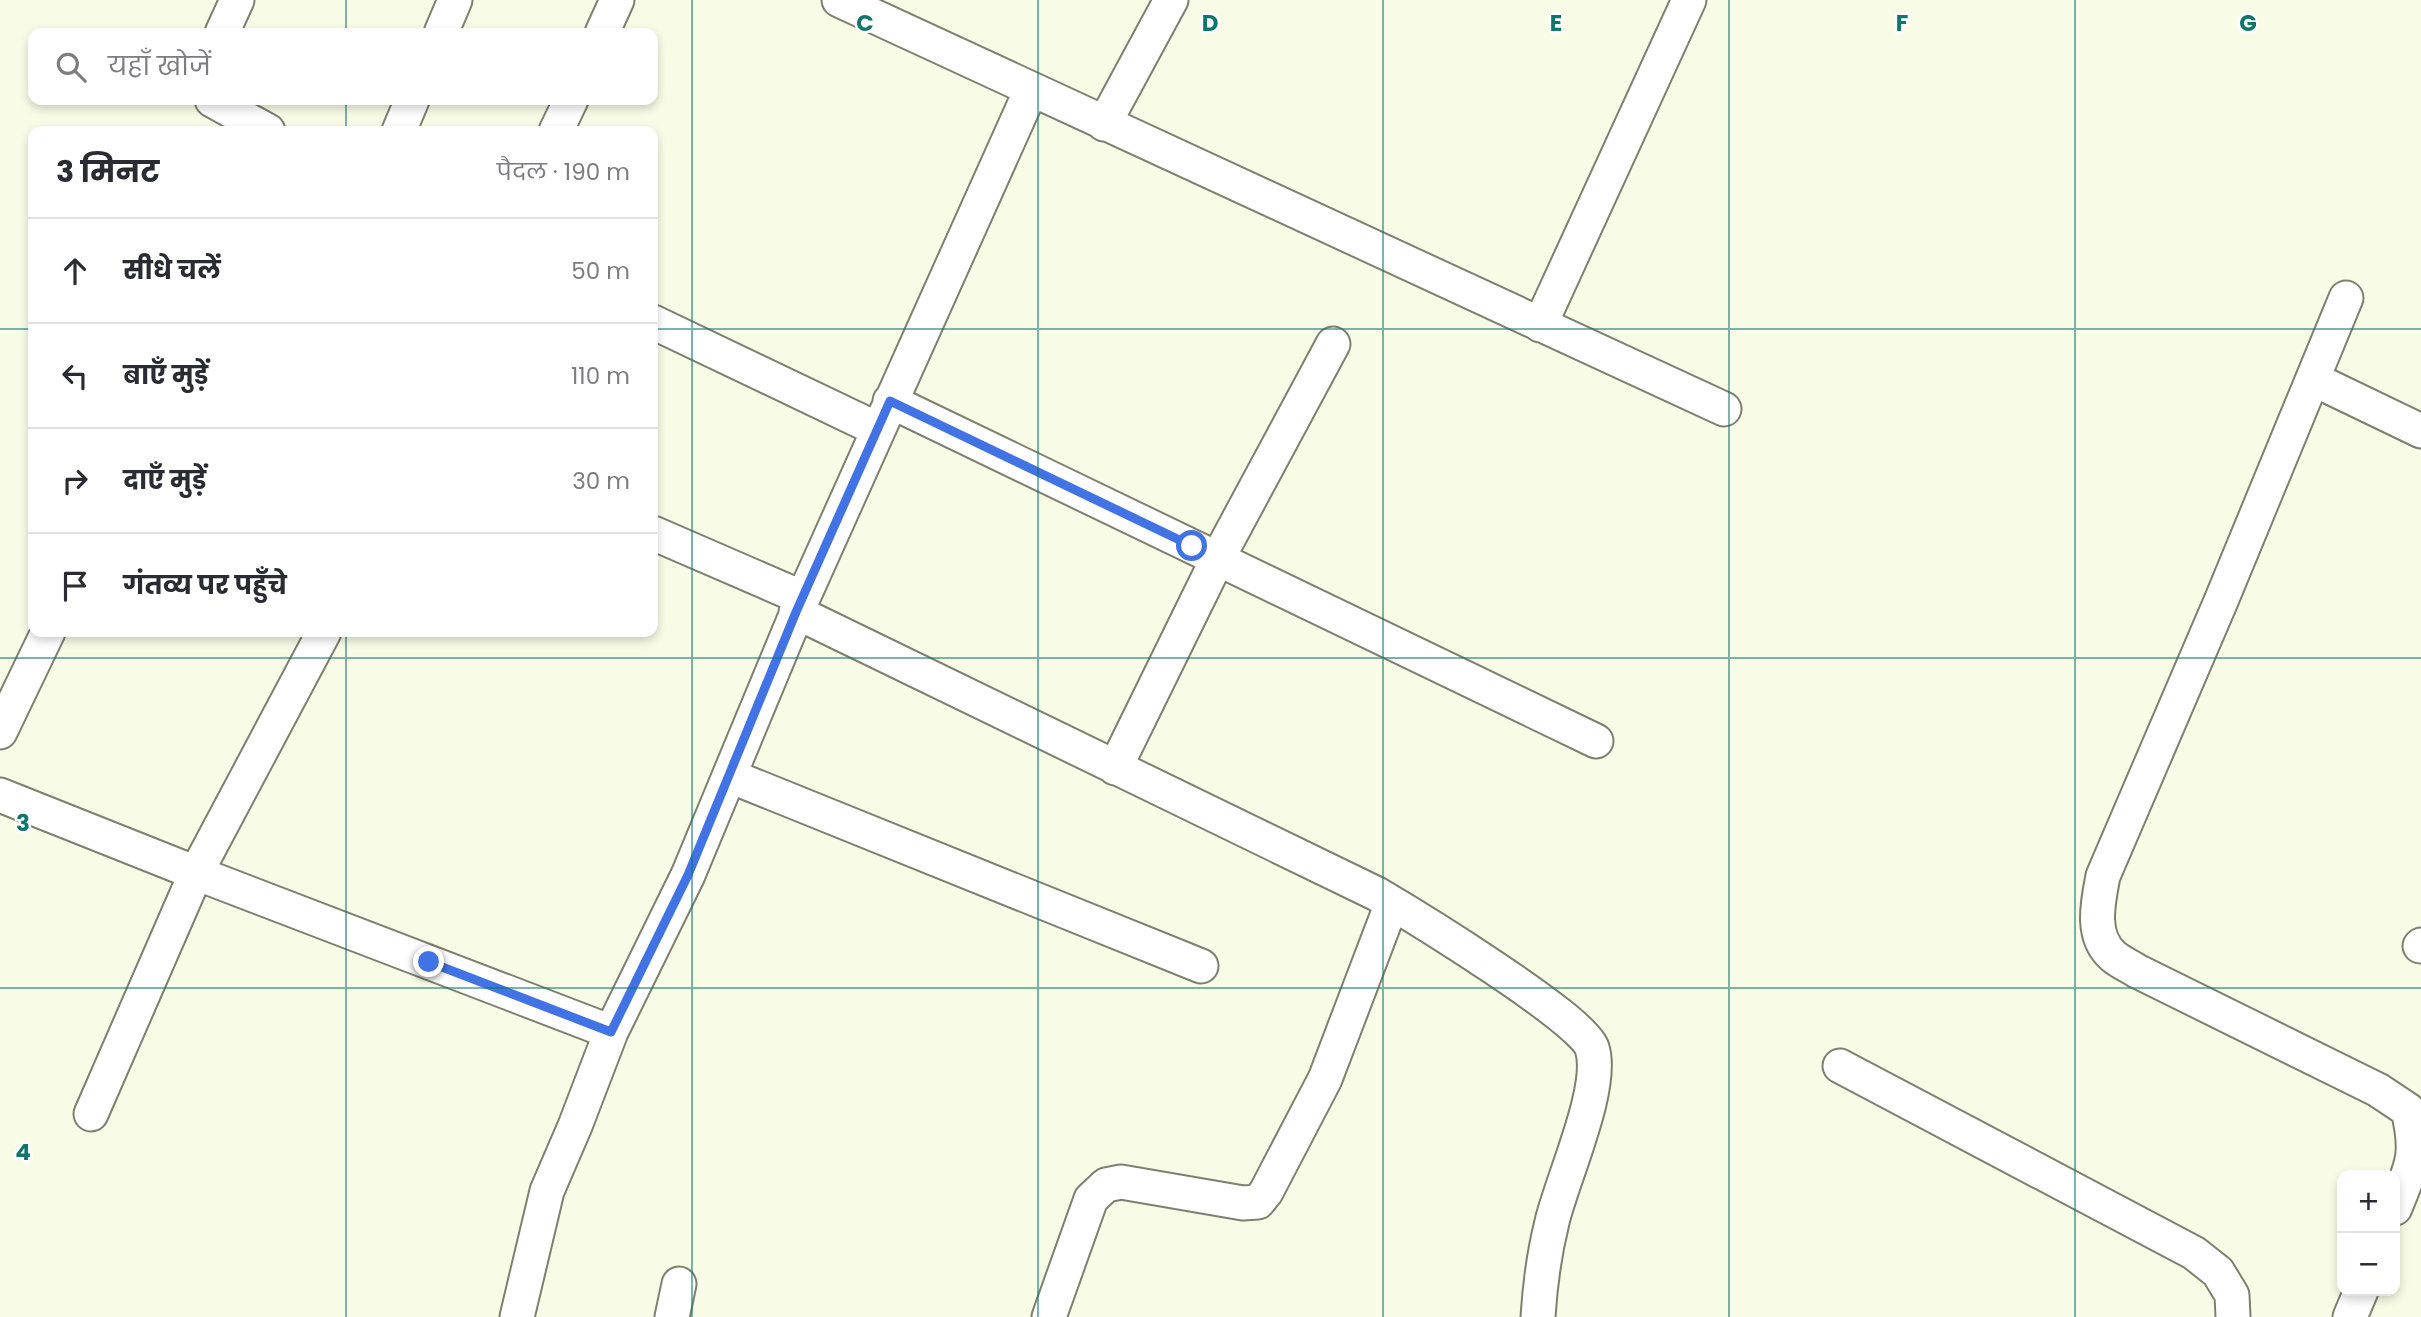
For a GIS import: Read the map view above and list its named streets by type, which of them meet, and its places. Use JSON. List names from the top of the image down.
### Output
{
  "page": {
    "search": "यहाँ खोजें",
    "heading": ["3 मिनट", "पैदल · 190 m"],
    "list": [
      ["सीधे चलें", "50 m"],
      ["बाएँ मुड़ें", "110 m"],
      ["दाएँ मुड़ें", "30 m"],
      "गंतव्य पर पहुँचे"
    ],
    "map_buttons": ["+", "−"]
  },
  "grid": {
    "columns": [
      "C",
      "D",
      "E",
      "F",
      "G"
    ],
    "rows": ["3", "4"]
  }
}
